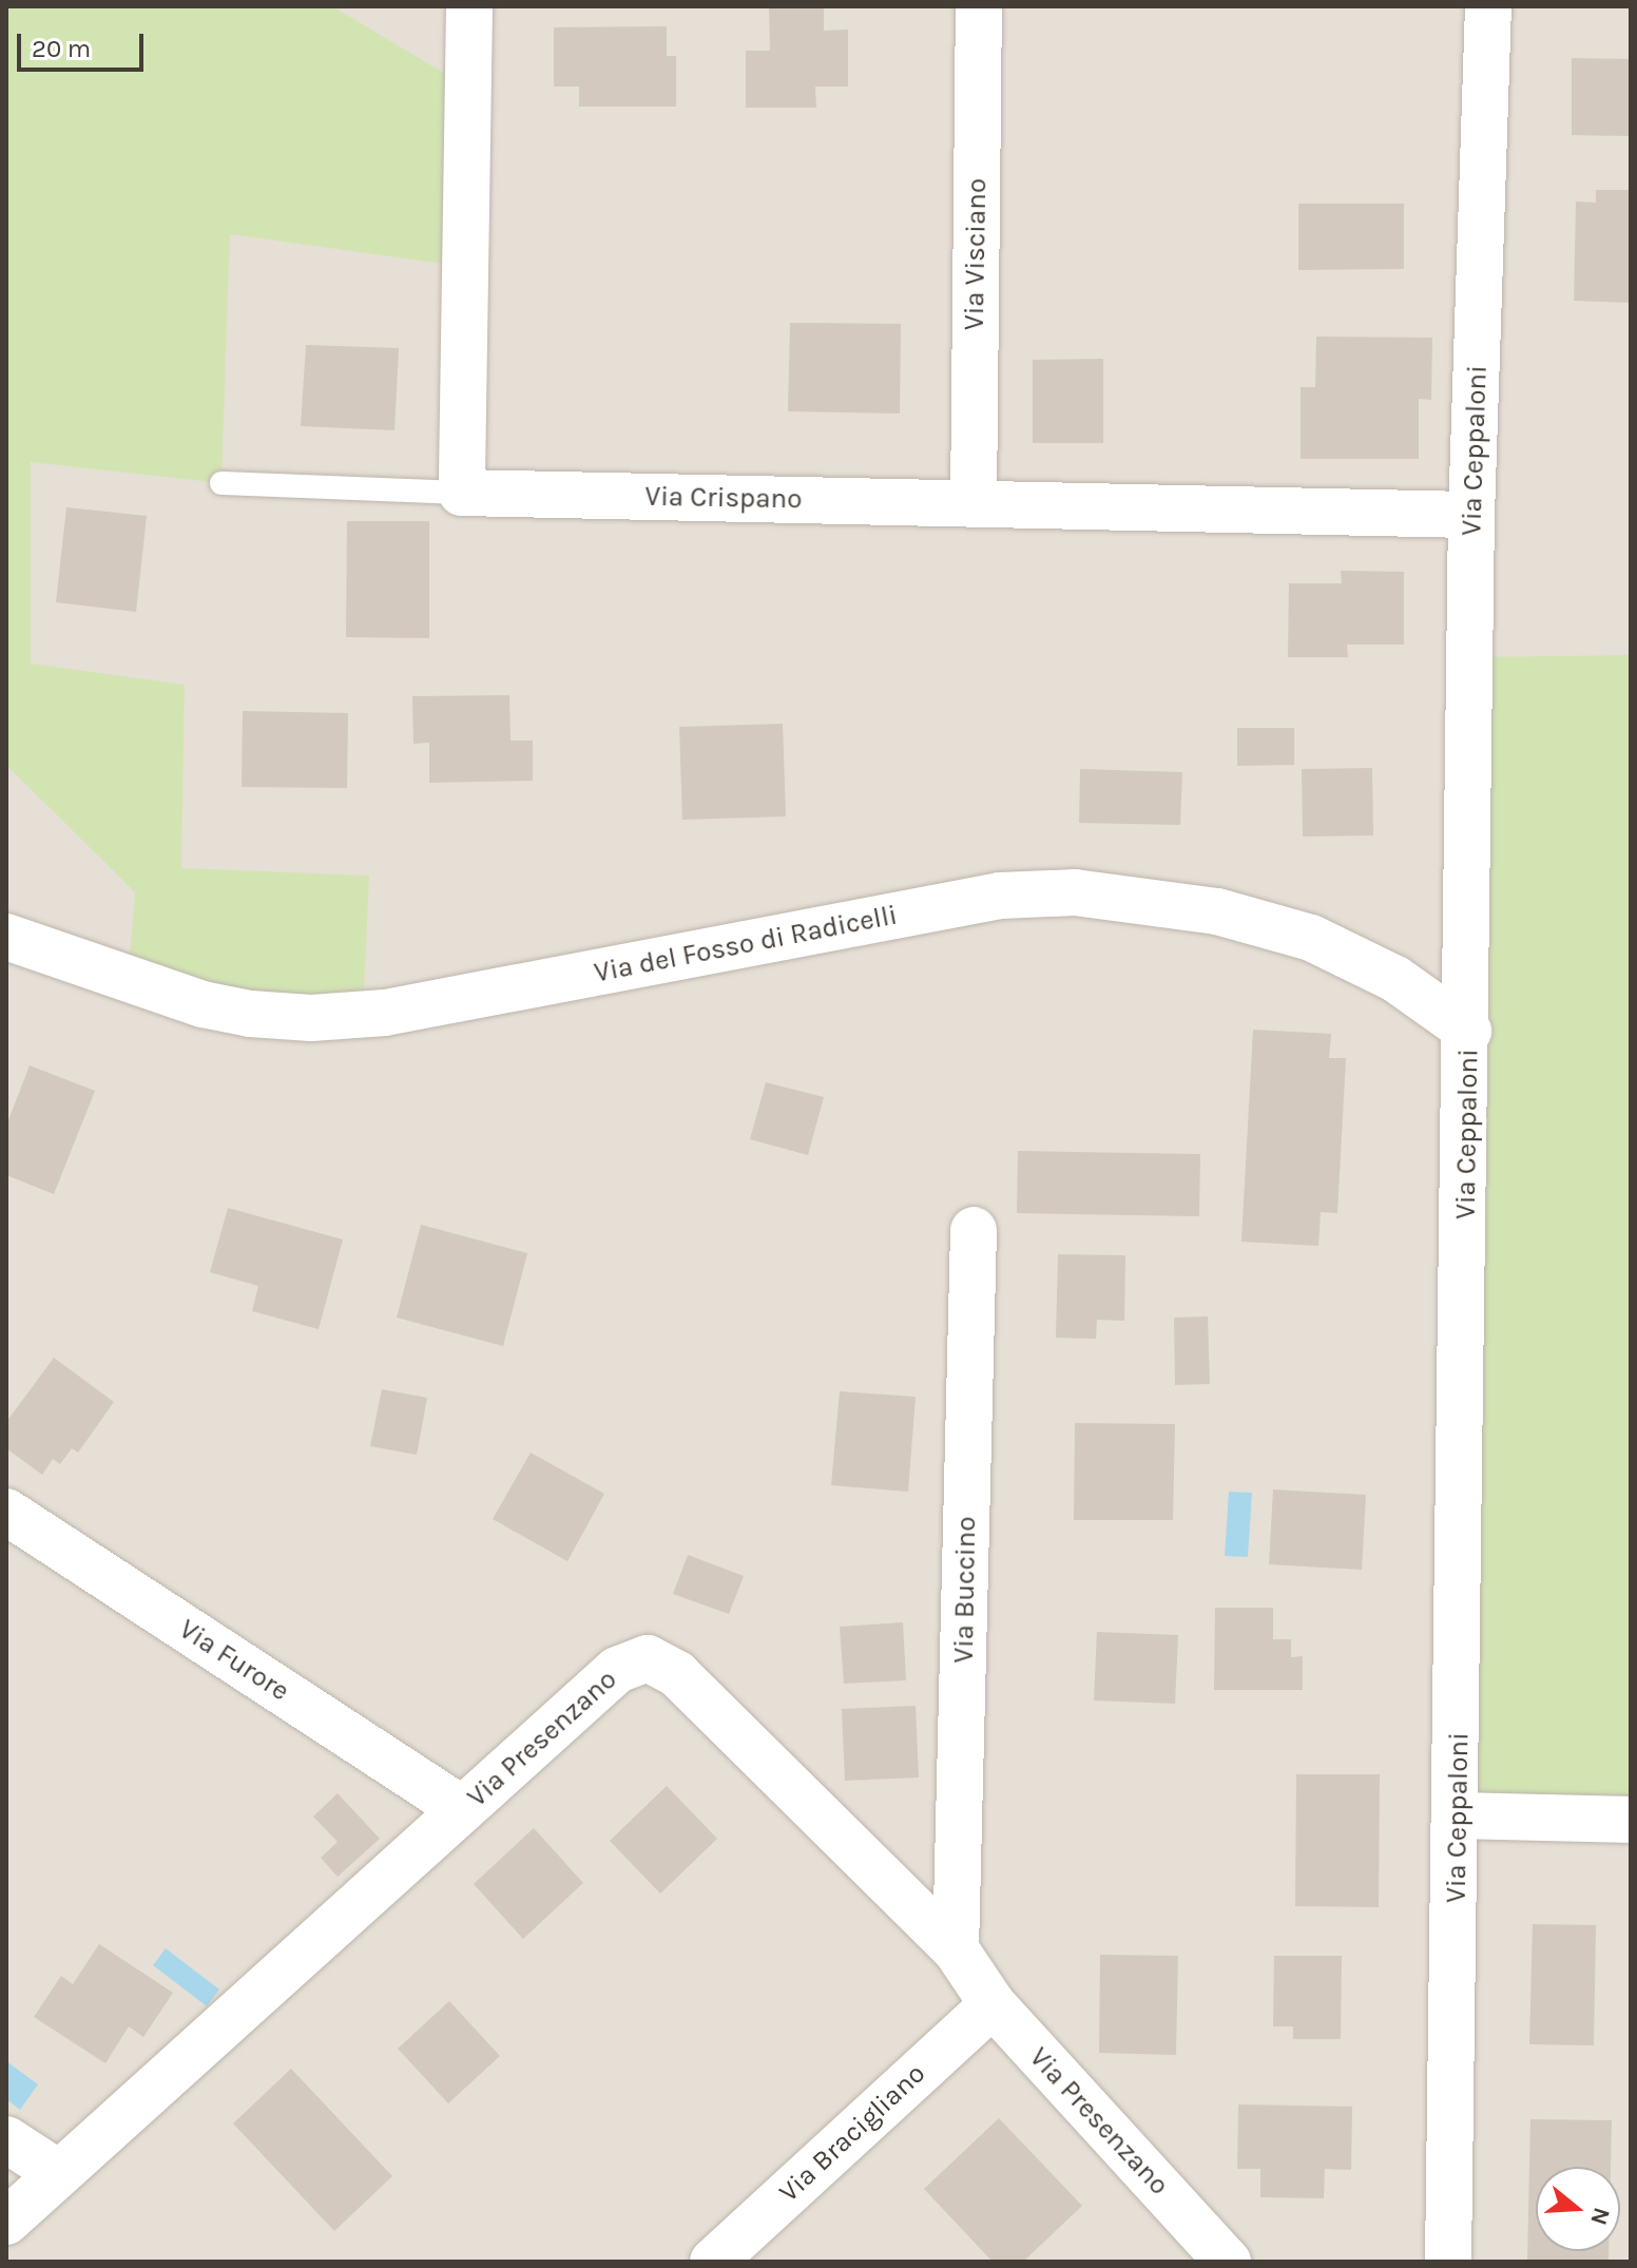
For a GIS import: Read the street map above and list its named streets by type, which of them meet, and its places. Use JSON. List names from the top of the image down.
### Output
{
  "streets": {
    "street": [
      "Via Visciano",
      "Via Ceppaloni",
      "Via Crispano",
      "Via del Fosso di Radicelli",
      "Via Buccino",
      "Via Furore",
      "Via Presenzano",
      "Via Bracigliano"
    ]
  },
  "crossings": [
    ["Via Visciano", "Via Crispano"],
    ["Via Ceppaloni", "Via Crispano"],
    ["Via Ceppaloni", "Via del Fosso di Radicelli"],
    ["Via Buccino", "Via Presenzano"],
    ["Via Furore", "Via Presenzano"],
    ["Via Presenzano", "Via Bracigliano"]
  ],
  "scale_bar": "20 m",
  "north": "right"
}
